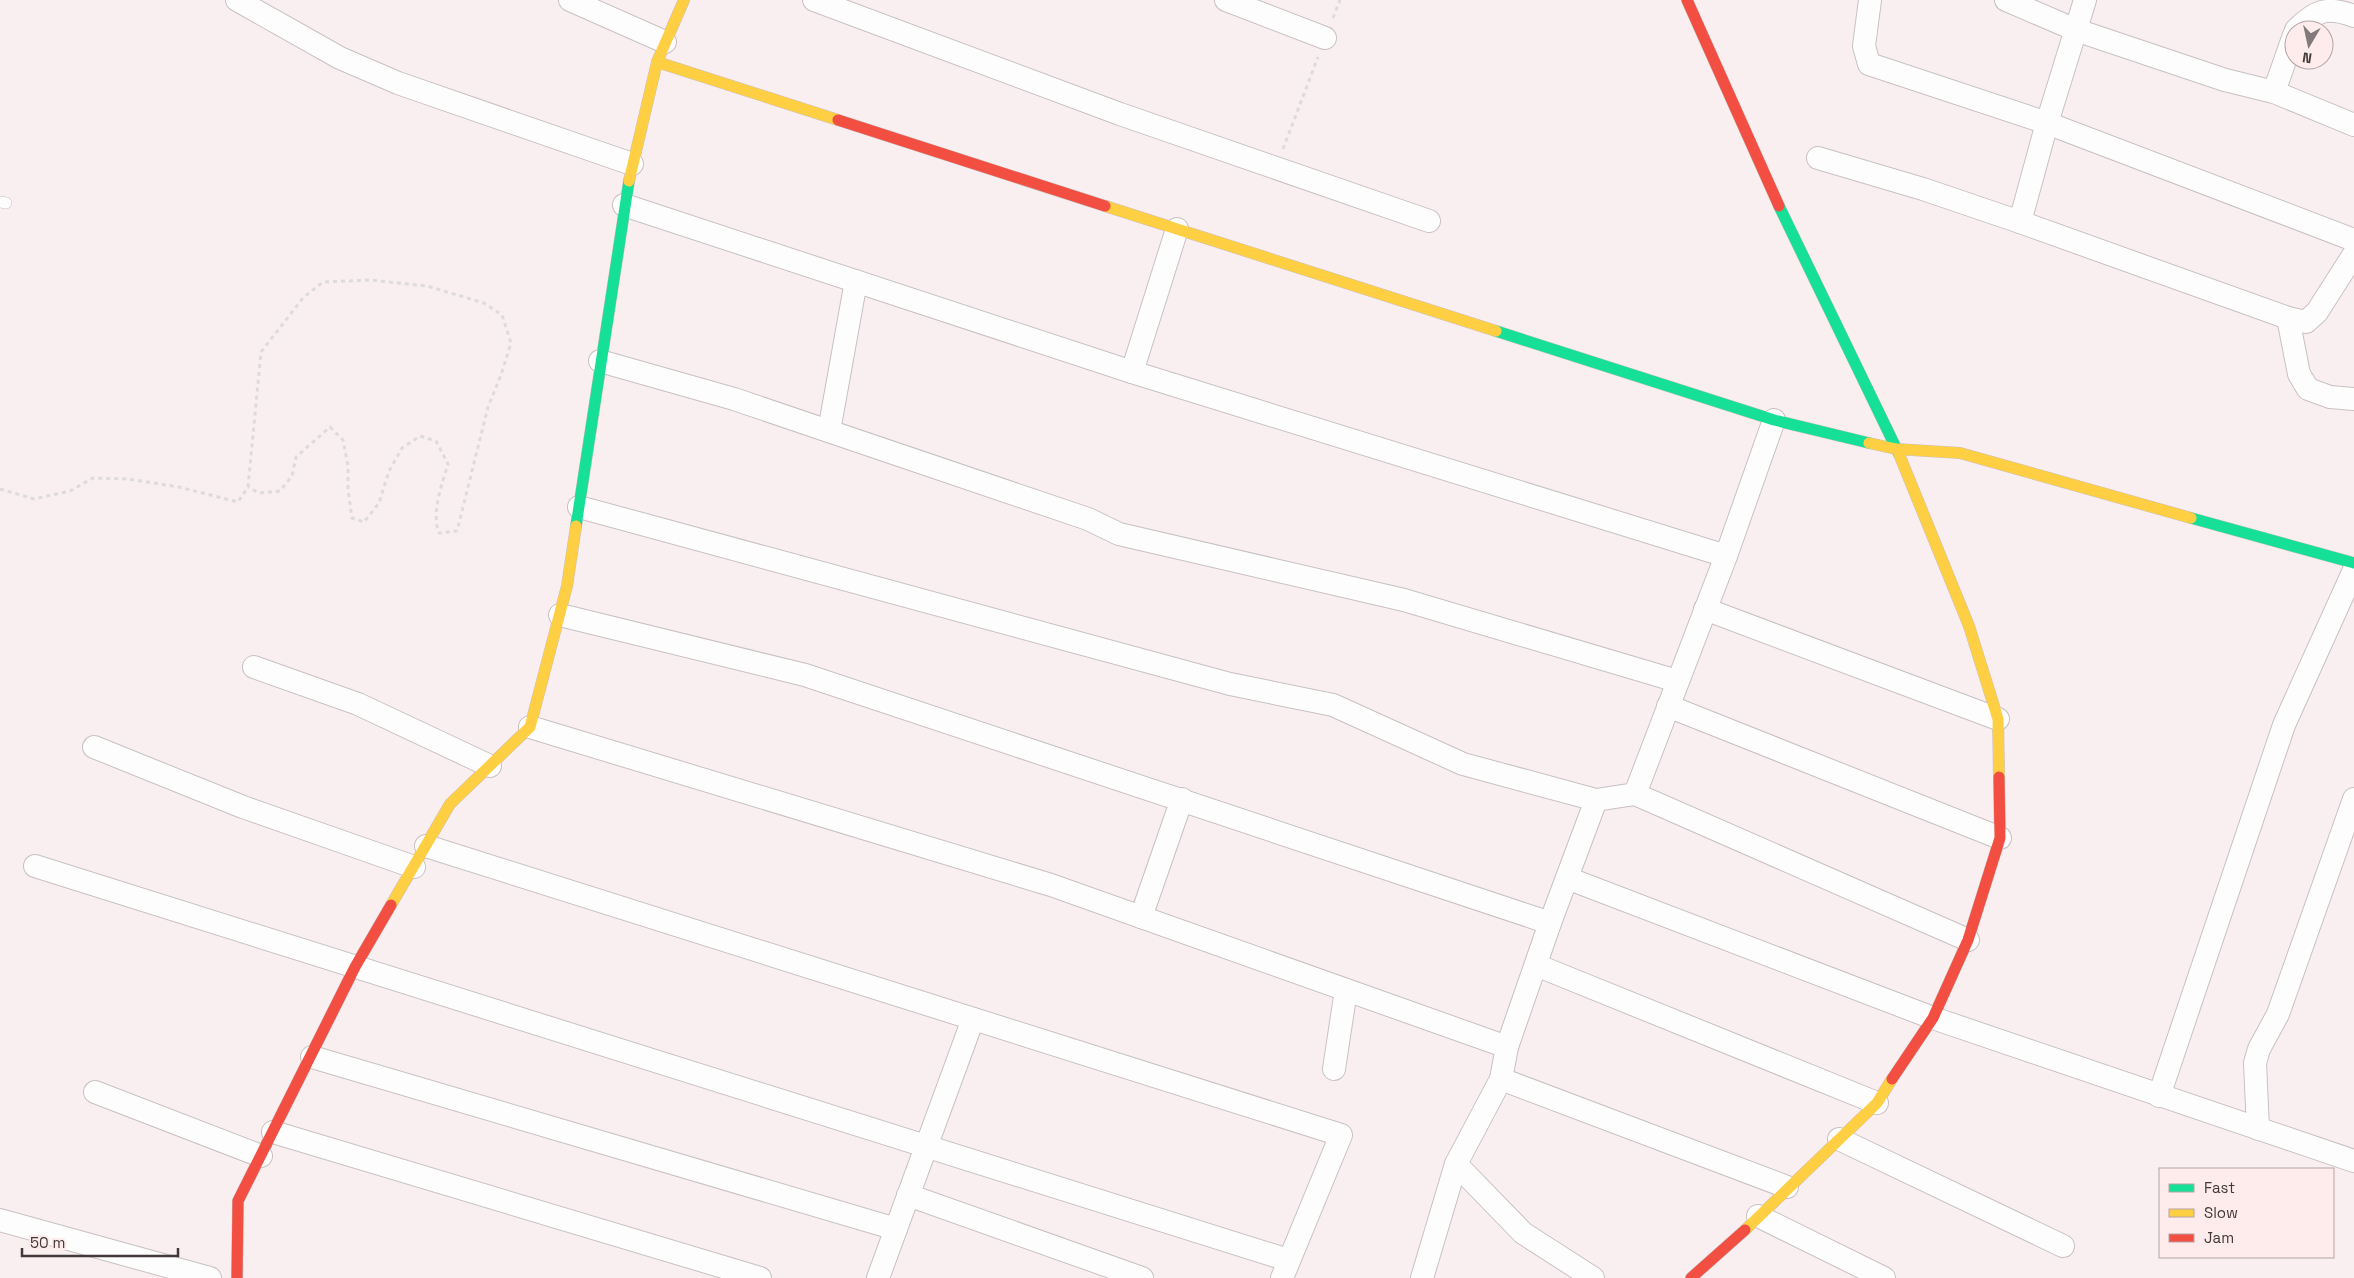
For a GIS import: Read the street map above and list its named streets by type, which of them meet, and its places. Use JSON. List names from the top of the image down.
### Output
{
  "legend": ["Fast", "Slow", "Jam"],
  "scale_bar": "50 m",
  "north": "bottom"
}
